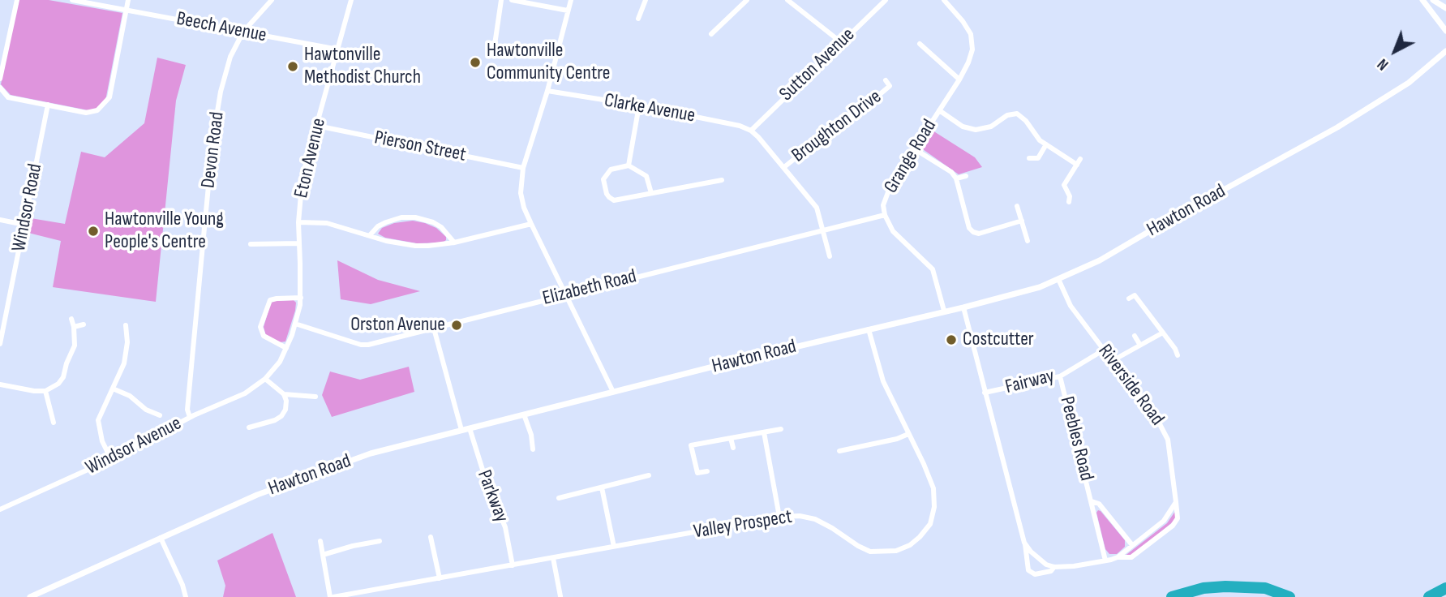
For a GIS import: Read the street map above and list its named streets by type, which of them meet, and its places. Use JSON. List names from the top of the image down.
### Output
{
  "streets": {
    "street": [
      "Beech Avenue",
      "Sutton Avenue",
      "Clarke Avenue",
      "Broughton Drive",
      "Pierson Street",
      "Devon Road",
      "Grange Road",
      "Eton Avenue",
      "Windsor Road",
      "Hawton Road",
      "Elizabeth Road",
      "Fairway",
      "Riverside Road",
      "Peebles Road",
      "Windsor Avenue",
      "Parkway",
      "Valley Prospect"
    ]
  },
  "crossings": [
    ["Beech Avenue", "Devon Road"],
    ["Beech Avenue", "Eton Avenue"],
    ["Sutton Avenue", "Clarke Avenue"],
    ["Pierson Street", "Eton Avenue"],
    ["Devon Road", "Windsor Avenue"],
    ["Grange Road", "Hawton Road"],
    ["Grange Road", "Elizabeth Road"],
    ["Eton Avenue", "Elizabeth Road"],
    ["Eton Avenue", "Windsor Avenue"],
    ["Hawton Road", "Riverside Road"],
    ["Hawton Road", "Parkway"],
    ["Hawton Road", "Valley Prospect"],
    ["Fairway", "Riverside Road"],
    ["Fairway", "Peebles Road"],
    ["Riverside Road", "Peebles Road"],
    ["Parkway", "Valley Prospect"]
  ],
  "places": [
    "Hawtonville Community Centre",
    "Hawtonville Methodist Church",
    "Hawtonville Young People's Centre",
    "Orston Avenue",
    "Costcutter"
  ],
  "north": "bottom left"
}
